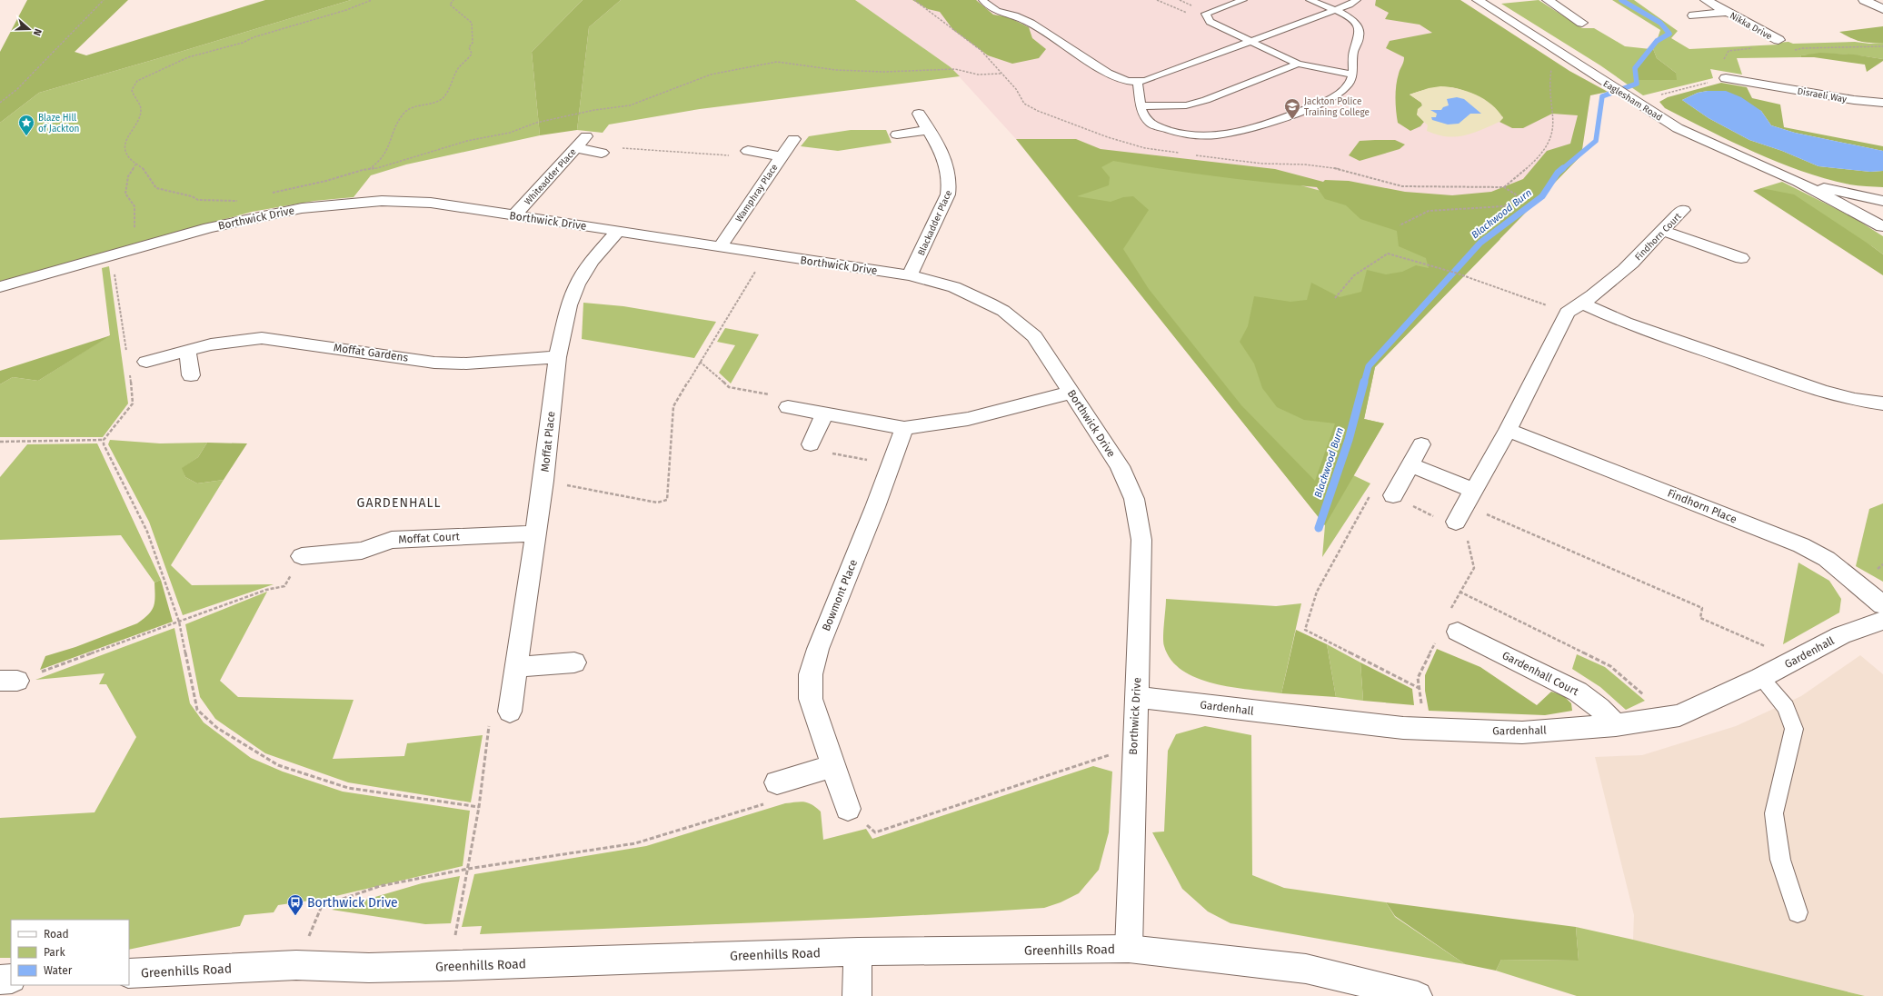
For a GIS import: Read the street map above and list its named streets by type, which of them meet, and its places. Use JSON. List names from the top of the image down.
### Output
{
  "streets": {
    "street": [
      "Nikka Drive",
      "Disraeli Way",
      "Eaglesham Road",
      "Whiteadder Place",
      "Wamphray Place",
      "Borthwick Drive",
      "Blackadder Place",
      "Findhorn Court",
      "Moffat Gardens",
      "Moffat Place",
      "Findhorn Place",
      "Moffat Court",
      "Bowmont Place",
      "Gardenhall",
      "Gardenhall Court",
      "Greenhills Road"
    ]
  },
  "crossings": [
    ["Whiteadder Place", "Borthwick Drive"],
    ["Wamphray Place", "Borthwick Drive"],
    ["Borthwick Drive", "Blackadder Place"],
    ["Borthwick Drive", "Moffat Place"],
    ["Borthwick Drive", "Gardenhall"],
    ["Borthwick Drive", "Greenhills Road"],
    ["Moffat Gardens", "Moffat Place"],
    ["Moffat Place", "Moffat Court"],
    ["Gardenhall", "Gardenhall Court"]
  ],
  "districts": ["GARDENHALL"],
  "water": ["Blackwood Burn"],
  "places": {
    "school or university": ["Jackton Police Training College"],
    "place": ["Blaze Hill of Jackton"],
    "bus stop": ["Borthwick Drive"]
  },
  "legend": ["Road", "Park", "Water"],
  "north": "right"
}
